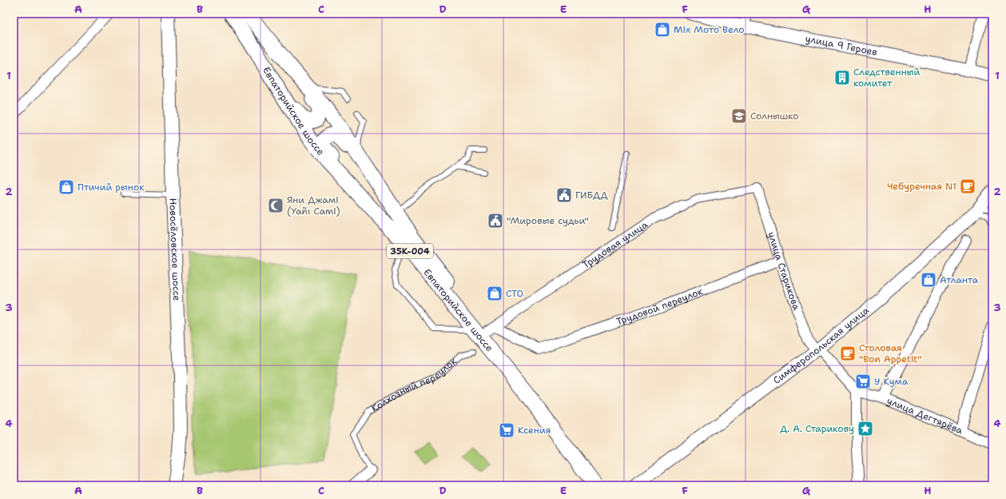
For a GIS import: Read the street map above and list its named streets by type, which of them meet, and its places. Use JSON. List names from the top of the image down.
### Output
{
  "streets": {
    "main road": ["Евпаторийское шоссе", "Новосёловское шоссе", "35К-004"],
    "street": [
      "улица 9 Героев",
      "Трудовая улица",
      "улица Старикова",
      "Трудовой переулок",
      "Симферопольская улица",
      "Колхозный переулок",
      "улица Дегтярёва"
    ]
  },
  "crossings": [
    ["Евпаторийское шоссе", "Трудовая улица"],
    ["Евпаторийское шоссе", "Трудовой переулок"],
    ["Трудовая улица", "улица Старикова"],
    ["Трудовая улица", "Трудовой переулок"],
    ["улица Старикова", "Трудовой переулок"],
    ["улица Старикова", "Симферопольская улица"],
    ["улица Старикова", "улица Дегтярёва"]
  ],
  "places": {
    "shop": [
      "Mix Мото Вело",
      "Птичий рынок",
      "Атланта",
      "СТО"
    ],
    "building": ["Следственный комитет"],
    "school or university": ["Солнышко"],
    "cafe": ["Чебуречная N1", "Столовая \"Bon Appetit\""],
    "public building": ["ГИБДД", "\"Мировые судьи\""],
    "mosque": ["Яни Джамі (Yañı Cami)"],
    "supermarket": ["У Кума", "Ксения"],
    "place": ["Д. А. Старикову"]
  },
  "grid": {
    "columns": [
      "A",
      "B",
      "C",
      "D",
      "E",
      "F",
      "G",
      "H"
    ],
    "rows": [
      "1",
      "2",
      "3",
      "4"
    ]
  }
}
